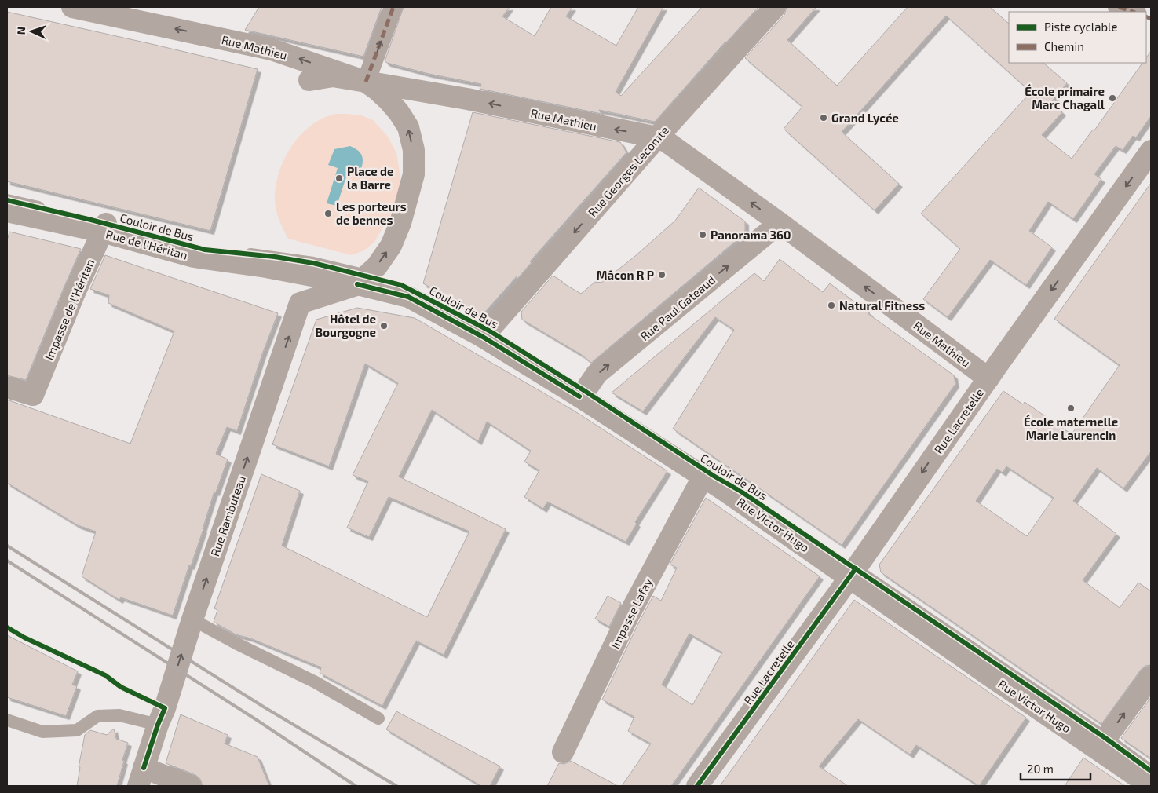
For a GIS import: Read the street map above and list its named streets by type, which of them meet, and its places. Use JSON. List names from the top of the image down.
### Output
{
  "streets": {
    "street": [
      "Rue Mathieu",
      "Rue Georges Lecomte",
      "Rue de l'Héritan",
      "Rue Paul Gateaud",
      "Impasse de l'Héritan",
      "Rue Lacretelle",
      "Rue Rambuteau",
      "Rue Victor Hugo",
      "Impasse Lafay"
    ],
    "lane": ["Couloir de Bus"]
  },
  "crossings": [
    ["Rue Mathieu", "Rue Georges Lecomte"],
    ["Rue Mathieu", "Rue Paul Gateaud"],
    ["Rue Mathieu", "Rue Lacretelle"],
    ["Rue Georges Lecomte", "Rue Victor Hugo"],
    ["Couloir de Bus", "Rue de l'Héritan"],
    ["Couloir de Bus", "Rue Paul Gateaud"],
    ["Couloir de Bus", "Impasse de l'Héritan"],
    ["Couloir de Bus", "Rue Lacretelle"],
    ["Couloir de Bus", "Rue Rambuteau"],
    ["Couloir de Bus", "Rue Victor Hugo"],
    ["Rue de l'Héritan", "Impasse de l'Héritan"],
    ["Rue de l'Héritan", "Rue Rambuteau"],
    ["Rue de l'Héritan", "Rue Victor Hugo"],
    ["Rue Paul Gateaud", "Rue Victor Hugo"],
    ["Rue Lacretelle", "Rue Victor Hugo"],
    ["Rue Rambuteau", "Rue Victor Hugo"],
    ["Rue Victor Hugo", "Impasse Lafay"]
  ],
  "one_way": [
    "Rue Mathieu",
    "Rue Georges Lecomte",
    "Rue Paul Gateaud",
    "Rue Lacretelle",
    "Rue Rambuteau"
  ],
  "places": [
    "École primaire Marc Chagall",
    "Grand Lycée",
    "Place de la Barre",
    "Les porteurs de bennes",
    "Panorama 360",
    "Mâcon R P",
    "Natural Fitness",
    "Hôtel de Bourgogne",
    "École maternelle Marie Laurencin"
  ],
  "legend": ["Piste cyclable", "Chemin"],
  "scale_bar": "20 m",
  "north": "left"
}
